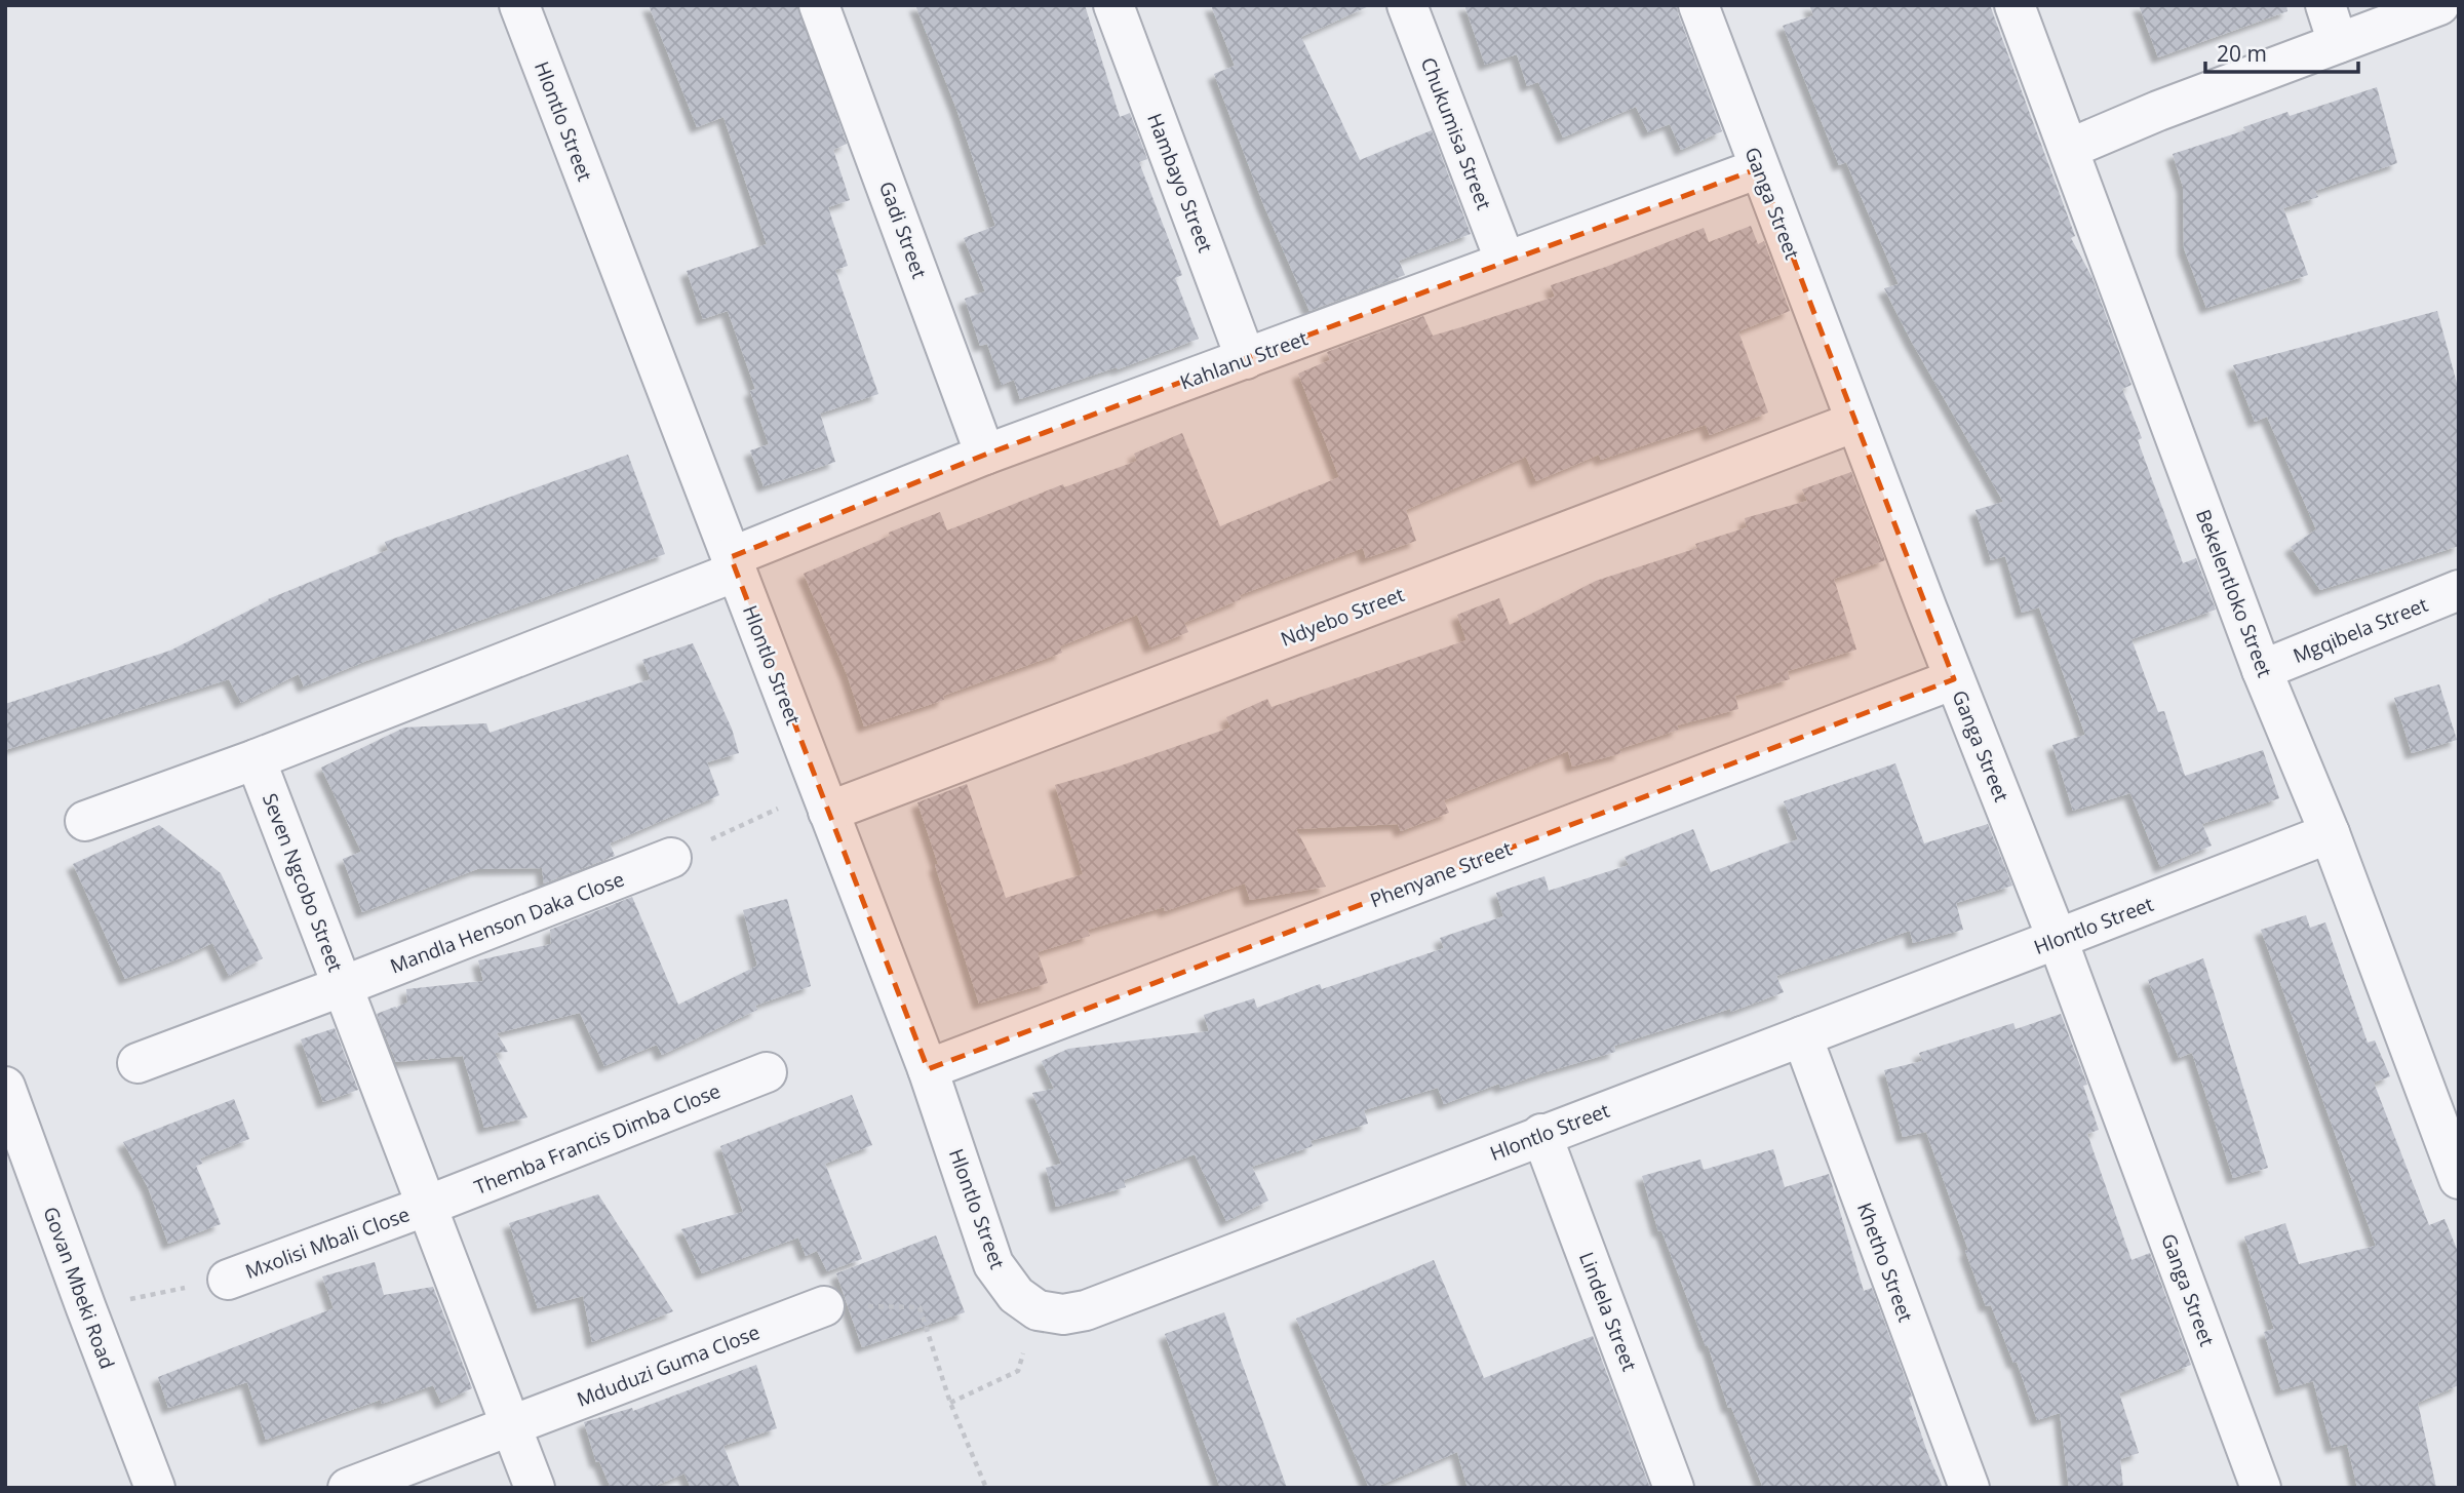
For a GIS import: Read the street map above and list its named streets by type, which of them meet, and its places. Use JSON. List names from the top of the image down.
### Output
{
  "streets": {
    "street": [
      "Hlontlo Street",
      "Chukumisa Street",
      "Hambayo Street",
      "Ganga Street",
      "Gadi Street",
      "Kahlanu Street",
      "Bekelentloko Street",
      "Ndyebo Street",
      "Mgqibela Street",
      "Phenyane Street",
      "Seven Ngcobo Street",
      "Mandla Henson Daka Close",
      "Themba Francis Dimba Close",
      "Mxolisi Mbali Close",
      "Khetho Street",
      "Govan Mbeki Road",
      "Lindela Street",
      "Mduduzi Guma Close"
    ]
  },
  "crossings": [
    ["Hlontlo Street", "Ganga Street"],
    ["Hlontlo Street", "Kahlanu Street"],
    ["Hlontlo Street", "Bekelentloko Street"],
    ["Hlontlo Street", "Ndyebo Street"],
    ["Hlontlo Street", "Phenyane Street"],
    ["Hlontlo Street", "Khetho Street"],
    ["Hlontlo Street", "Lindela Street"],
    ["Chukumisa Street", "Kahlanu Street"],
    ["Hambayo Street", "Kahlanu Street"],
    ["Ganga Street", "Kahlanu Street"],
    ["Ganga Street", "Ndyebo Street"],
    ["Ganga Street", "Phenyane Street"],
    ["Gadi Street", "Kahlanu Street"],
    ["Bekelentloko Street", "Mgqibela Street"],
    ["Seven Ngcobo Street", "Mandla Henson Daka Close"],
    ["Seven Ngcobo Street", "Themba Francis Dimba Close"],
    ["Seven Ngcobo Street", "Mxolisi Mbali Close"],
    ["Seven Ngcobo Street", "Mduduzi Guma Close"],
    ["Themba Francis Dimba Close", "Mxolisi Mbali Close"]
  ],
  "scale_bar": "20 m"
}
